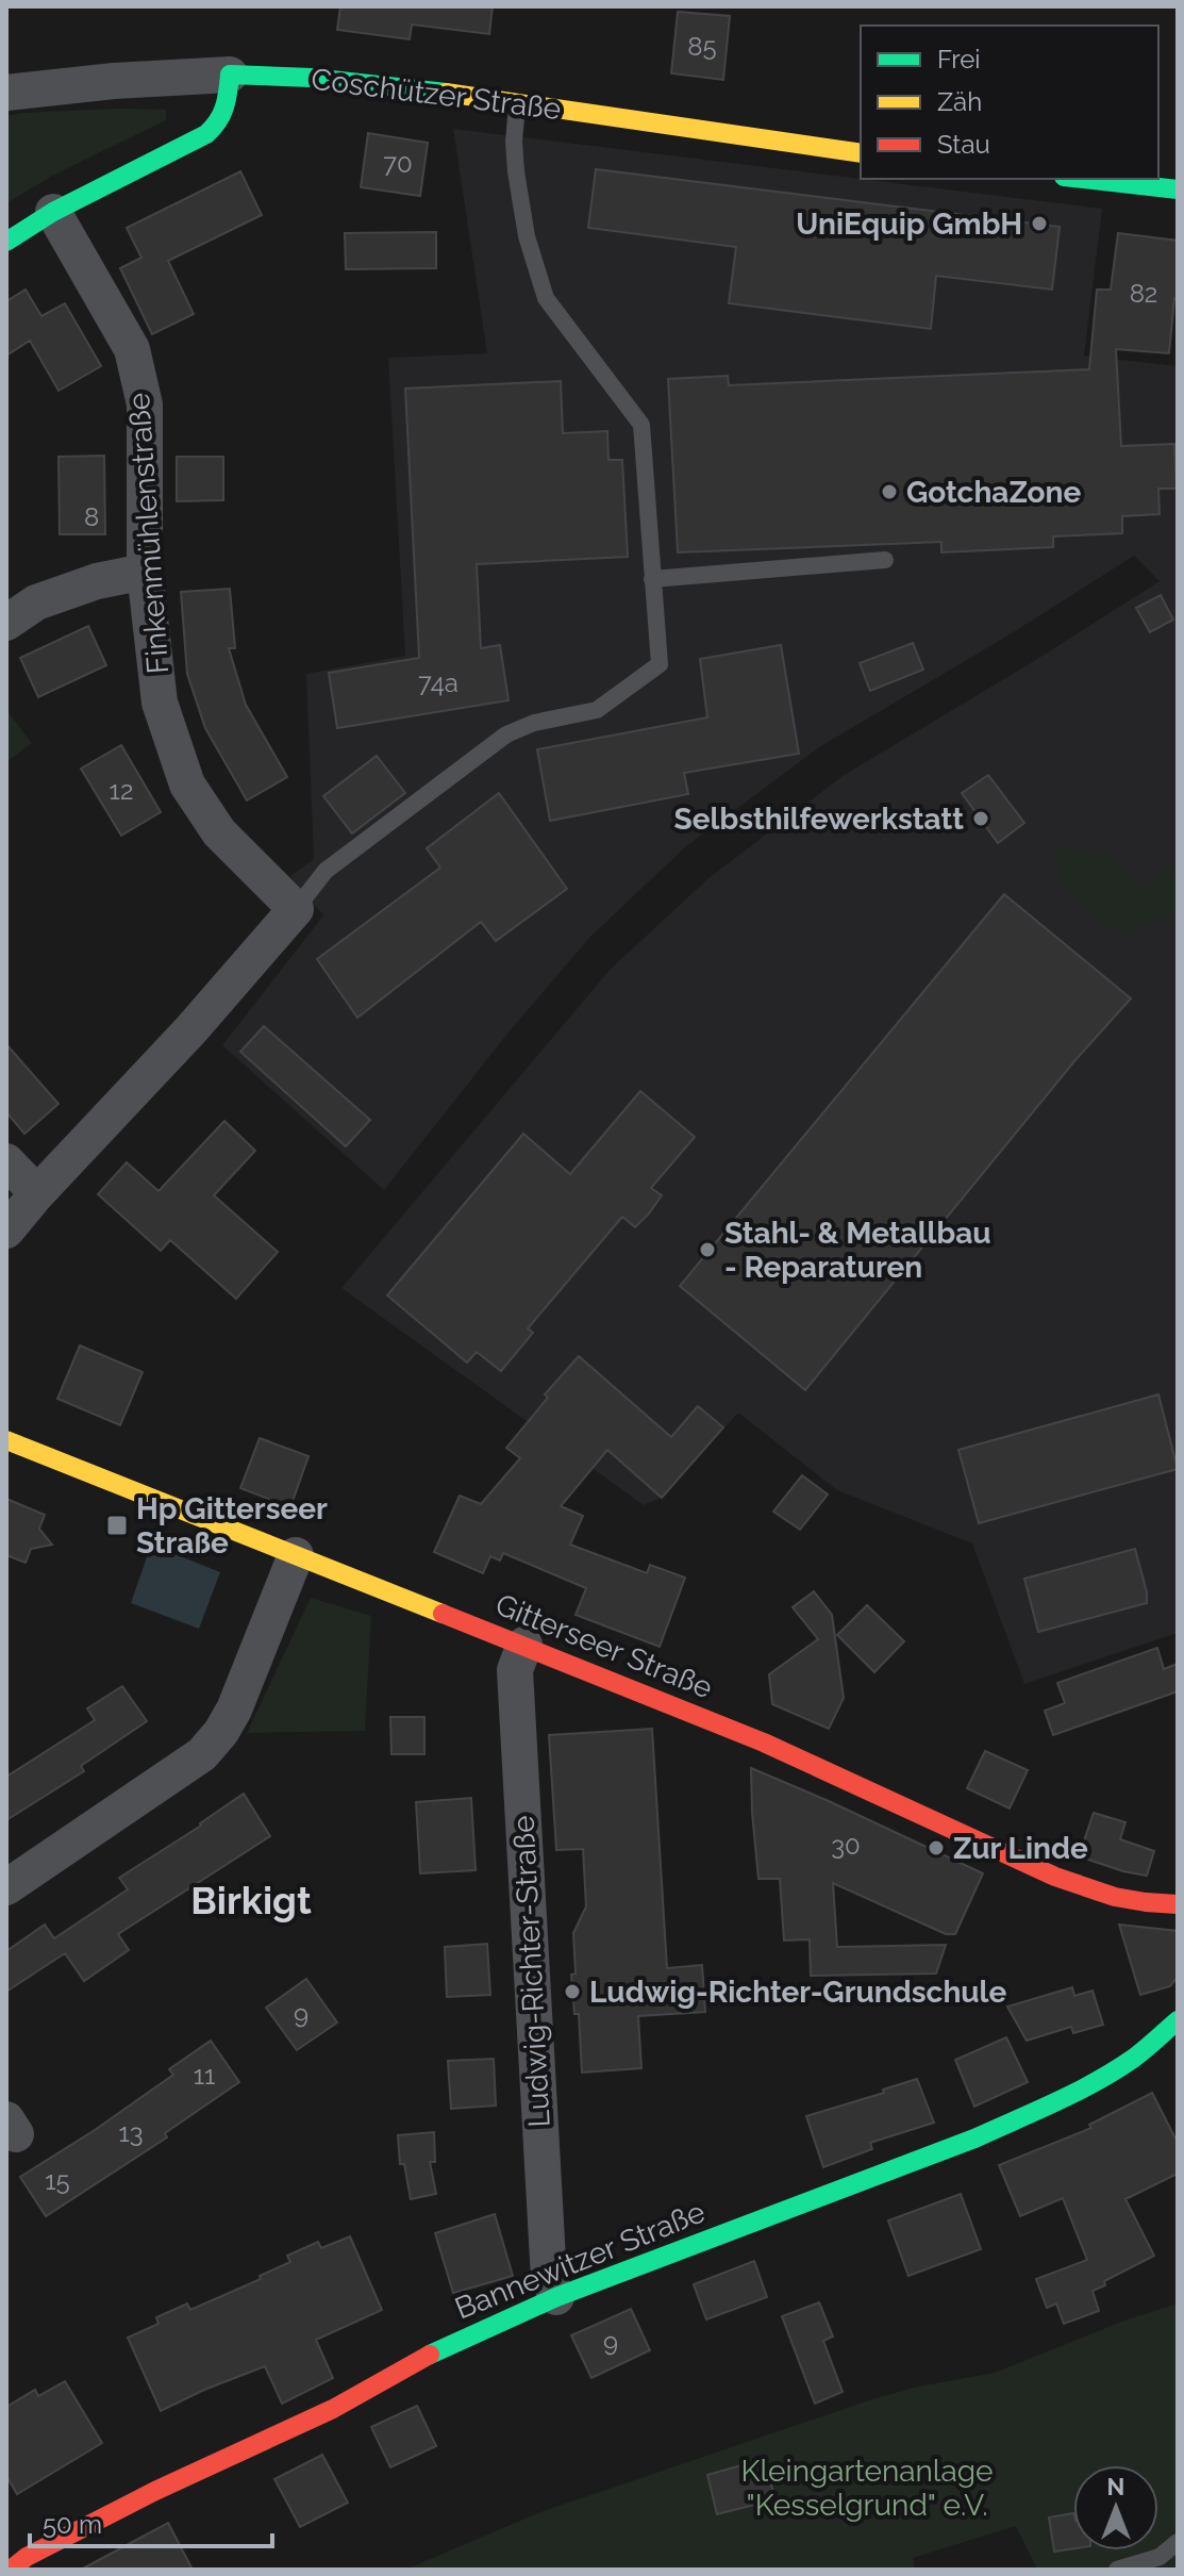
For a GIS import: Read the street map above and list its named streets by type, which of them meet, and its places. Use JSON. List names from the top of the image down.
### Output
{
  "streets": {
    "street": [
      "Coschützer Straße",
      "Finkenmühlenstraße",
      "Gitterseer Straße",
      "Ludwig-Richter-Straße",
      "Bannewitzer Straße"
    ]
  },
  "crossings": [
    ["Gitterseer Straße", "Ludwig-Richter-Straße"],
    ["Ludwig-Richter-Straße", "Bannewitzer Straße"]
  ],
  "districts": ["Birkigt"],
  "parks": ["Kleingartenanlage \"Kesselgrund\" e.V."],
  "places": {
    "other": [
      "UniEquip GmbH",
      "GotchaZone",
      "Selbsthilfewerkstatt",
      "Stahl- & Metallbau - Reparaturen",
      "Zur Linde",
      "Ludwig-Richter-Grundschule"
    ],
    "transit": ["Hp Gitterseer Straße"]
  },
  "house_numbers": [
    "85",
    "70",
    "82",
    "8",
    "74a",
    "12",
    "30",
    "9",
    "11",
    "13",
    "15",
    "9"
  ],
  "legend": ["Frei", "Zäh", "Stau"],
  "scale_bar": "50 m",
  "north": "top"
}
